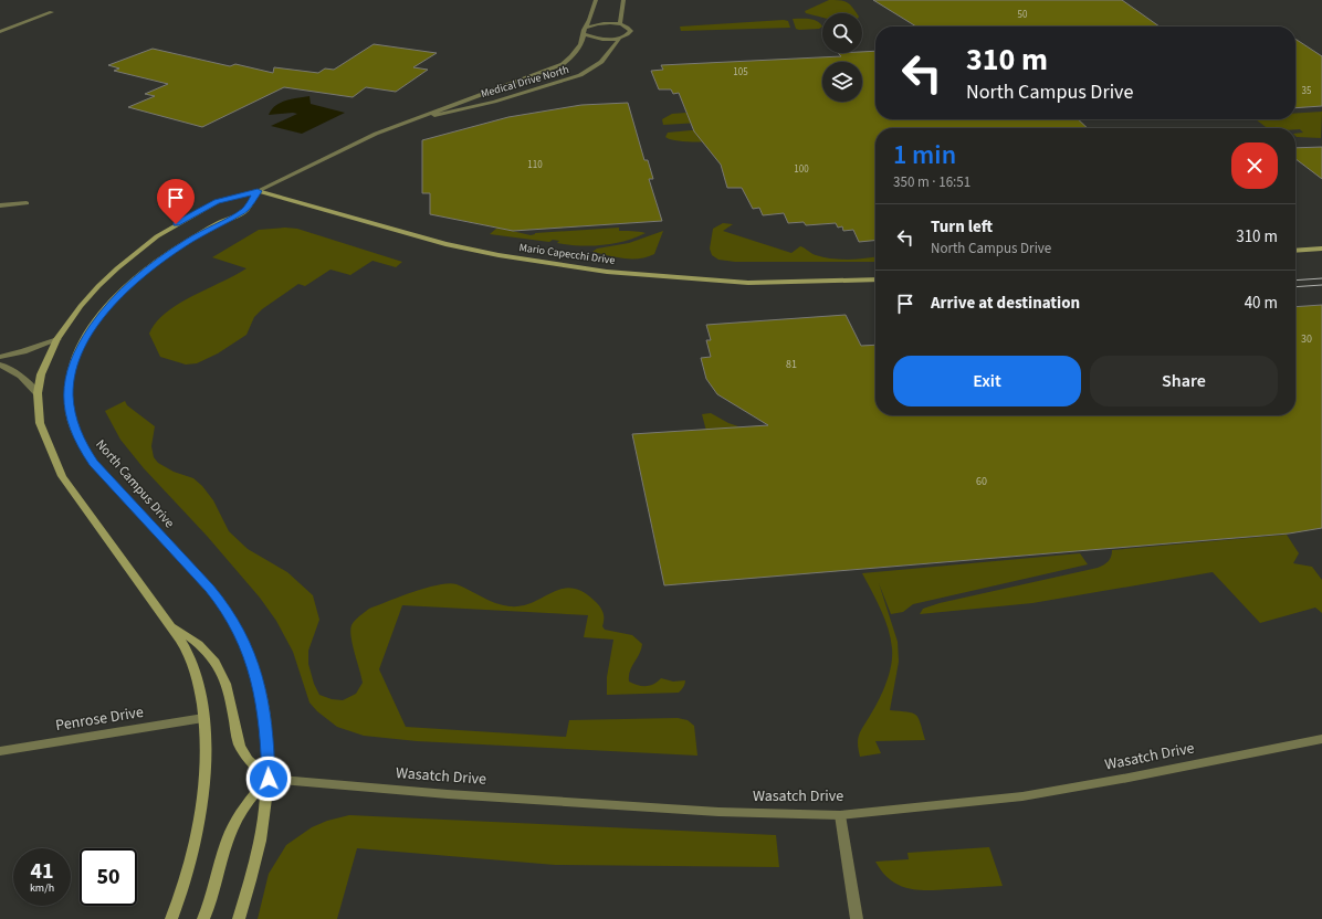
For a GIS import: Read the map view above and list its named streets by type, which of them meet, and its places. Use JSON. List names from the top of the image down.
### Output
{
  "streets": {
    "main road": ["Mario Capecchi Drive", "North Campus Drive"],
    "street": ["Medical Drive North", "Penrose Drive", "Wasatch Drive"]
  },
  "crossings": [
    ["Medical Drive North", "Mario Capecchi Drive"],
    ["Medical Drive North", "North Campus Drive"],
    ["Mario Capecchi Drive", "North Campus Drive"],
    ["North Campus Drive", "Wasatch Drive"]
  ],
  "house_numbers": [
    "50",
    "105",
    "35",
    "110",
    "100",
    "30",
    "81",
    "60"
  ],
  "page": {
    "turn": ["310 m", "North Campus Drive"],
    "heading": ["1 min", "350 m · 16:51"],
    "list": [
      {
        "name": "Turn left",
        "note": "North Campus Drive",
        "value": "310 m"
      },
      {
        "name": "Arrive at destination",
        "value": "40 m"
      }
    ],
    "buttons": ["Exit", "Share"],
    "speed": "41 km/h",
    "limit": "50"
  }
}
